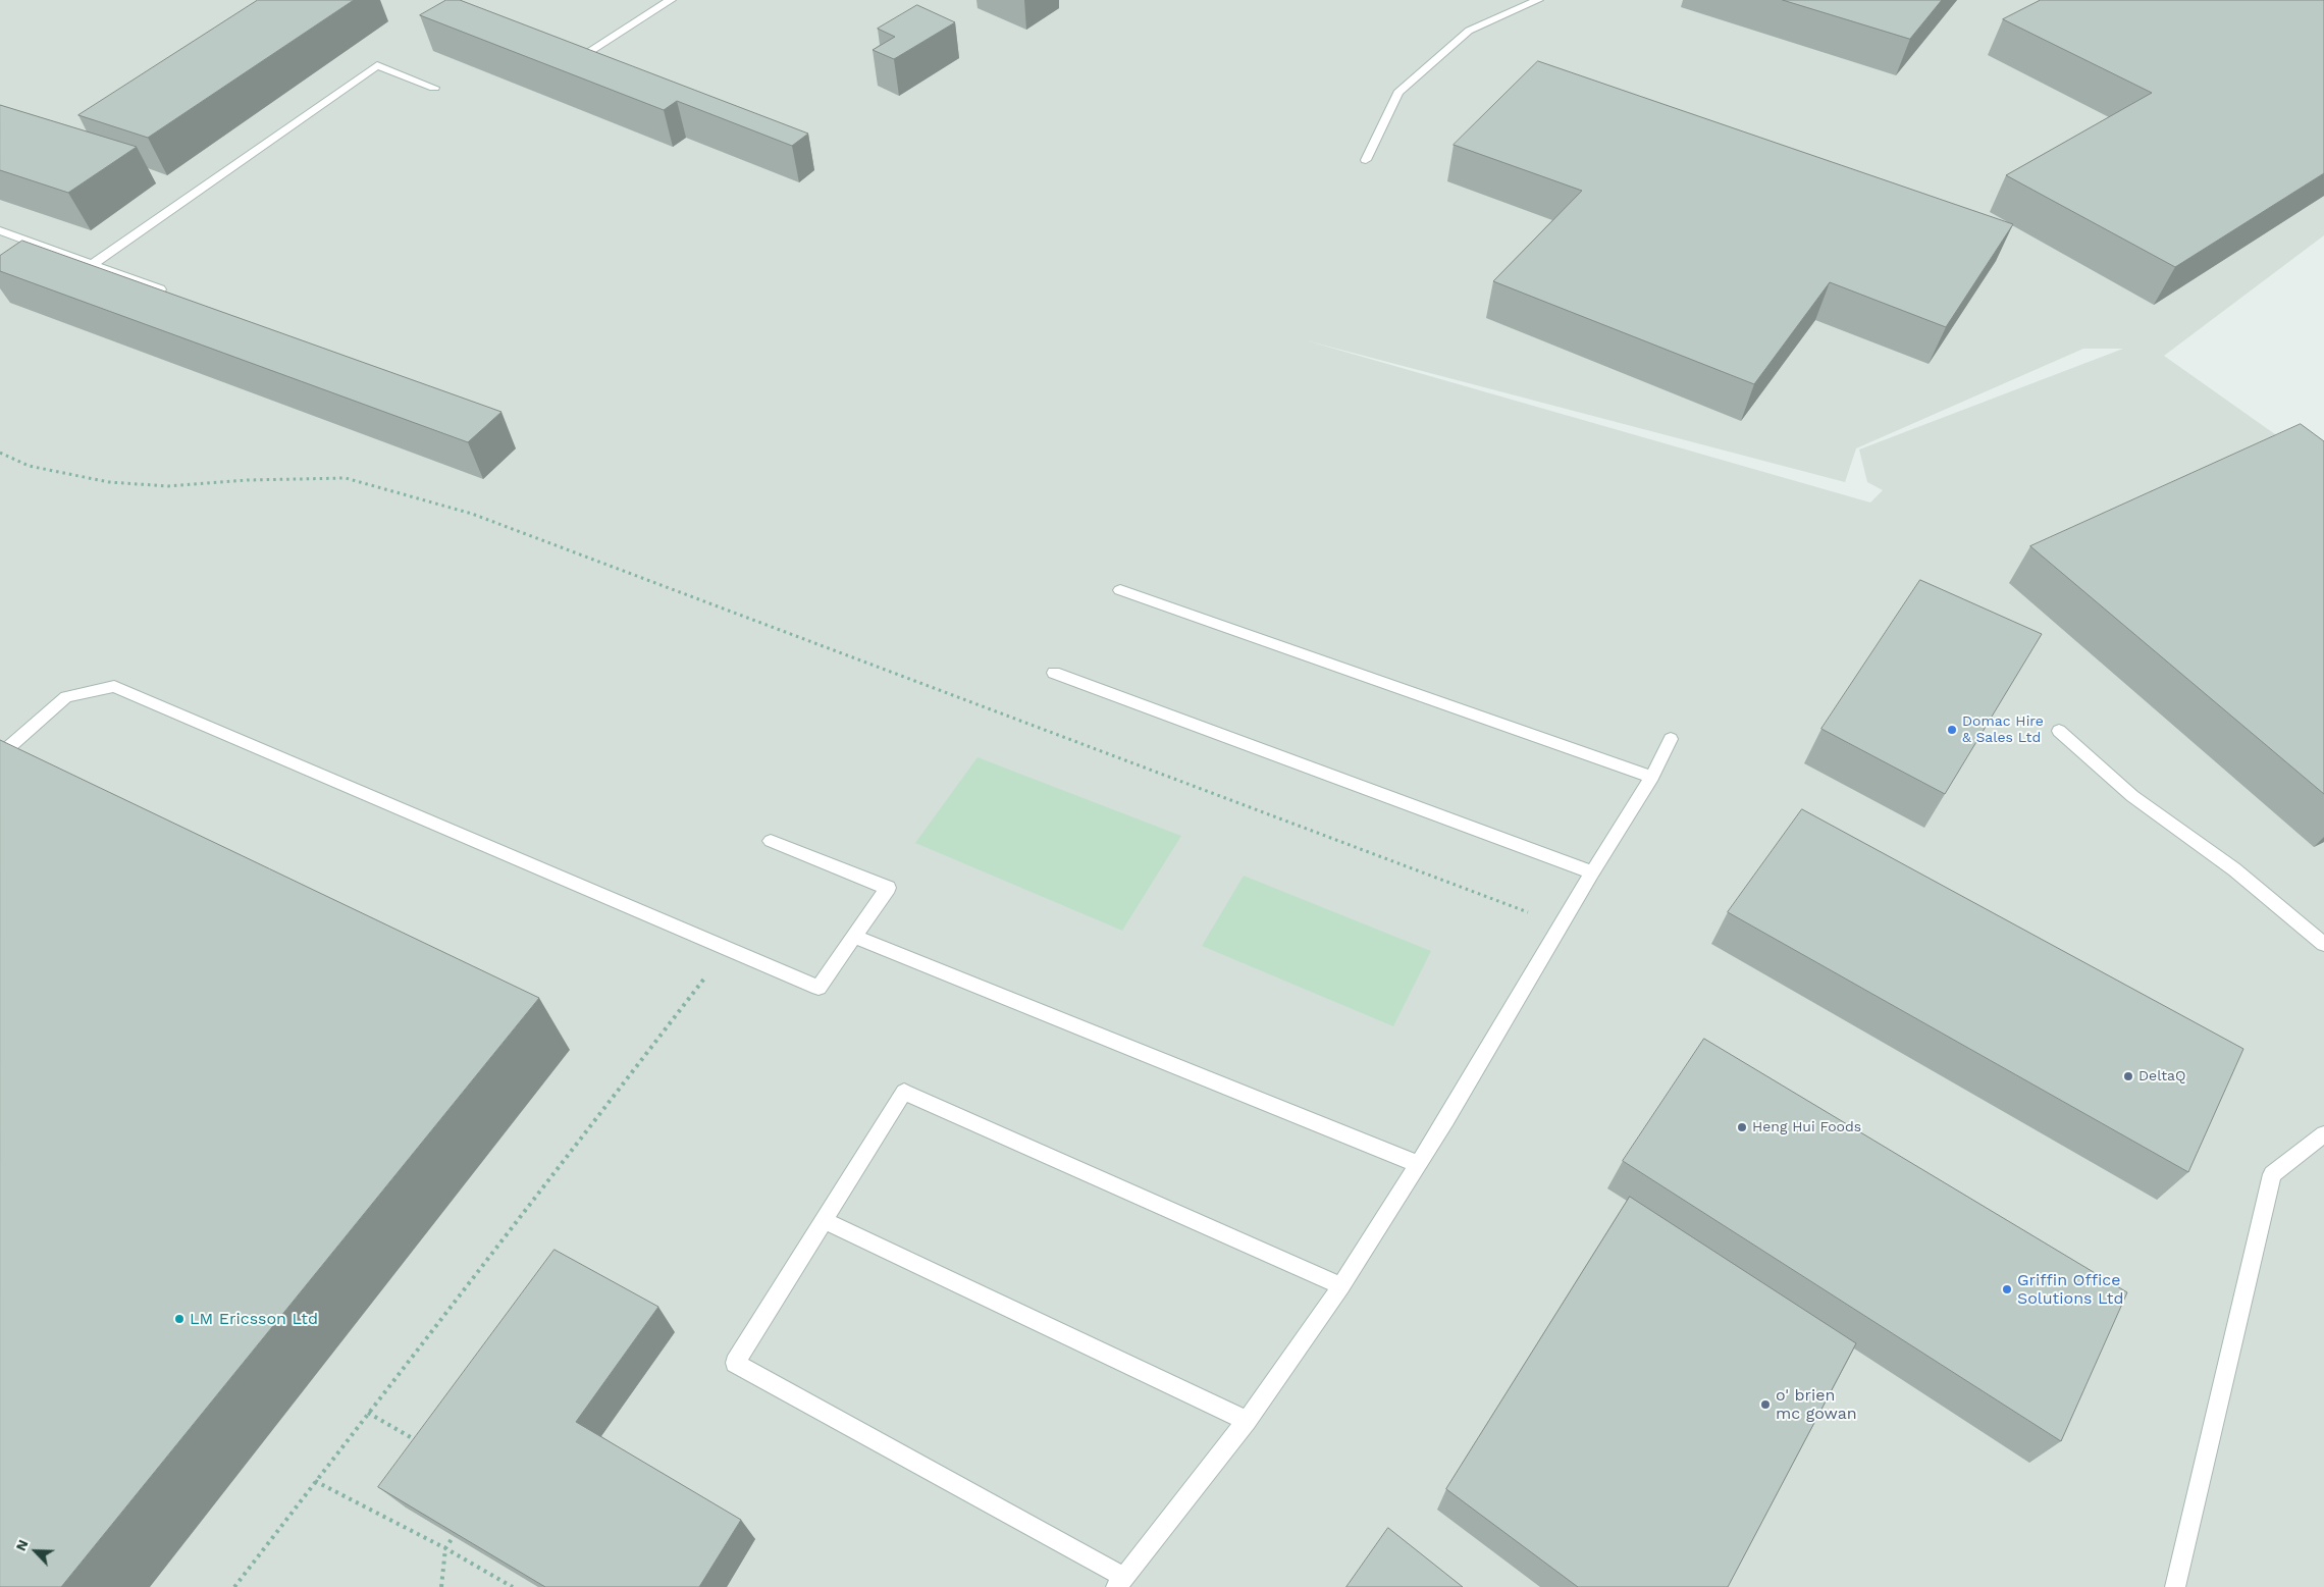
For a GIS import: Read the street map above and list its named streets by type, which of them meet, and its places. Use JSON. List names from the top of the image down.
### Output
{
  "places": [
    "Domac Hire & Sales Ltd",
    "DeltaQ",
    "Heng Hui Foods",
    "Griffin Office Solutions Ltd",
    "LM Ericsson Ltd",
    "o' brien mc gowan"
  ],
  "north": "top left"
}
